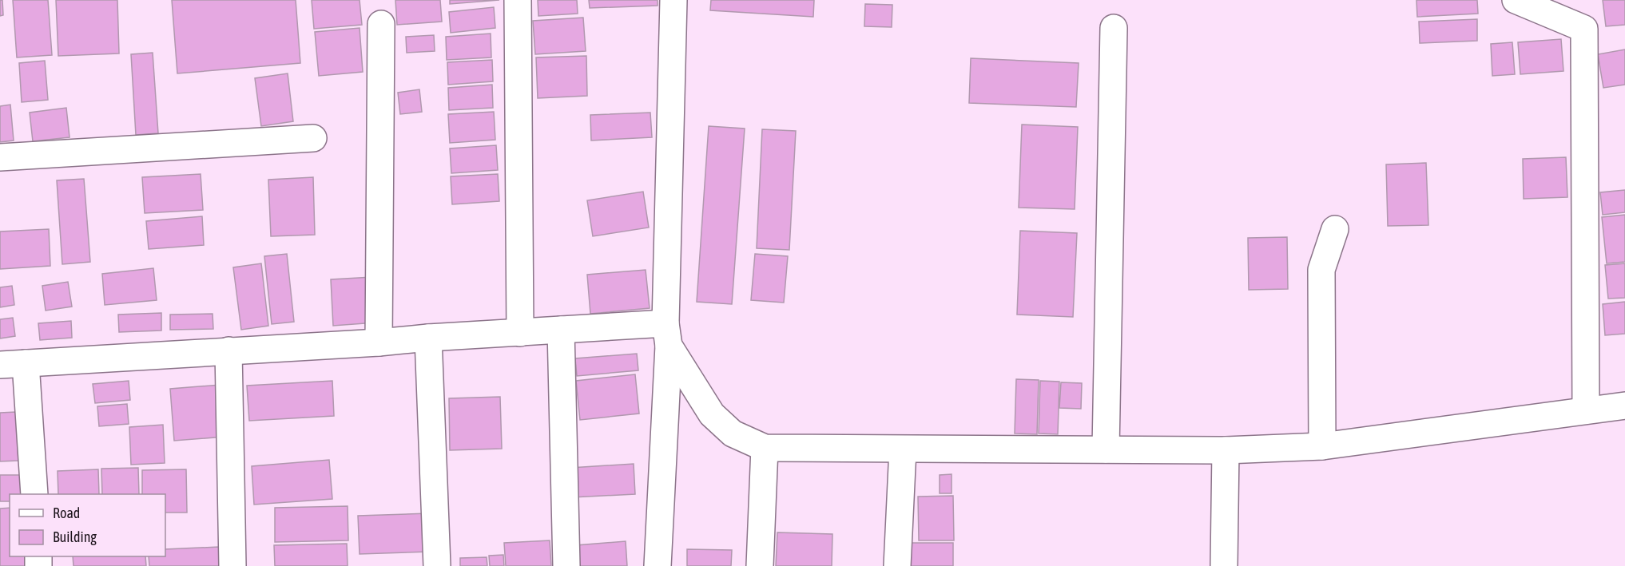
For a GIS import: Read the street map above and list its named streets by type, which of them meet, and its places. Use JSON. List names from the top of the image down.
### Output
{
  "legend": ["Road", "Building"]
}
